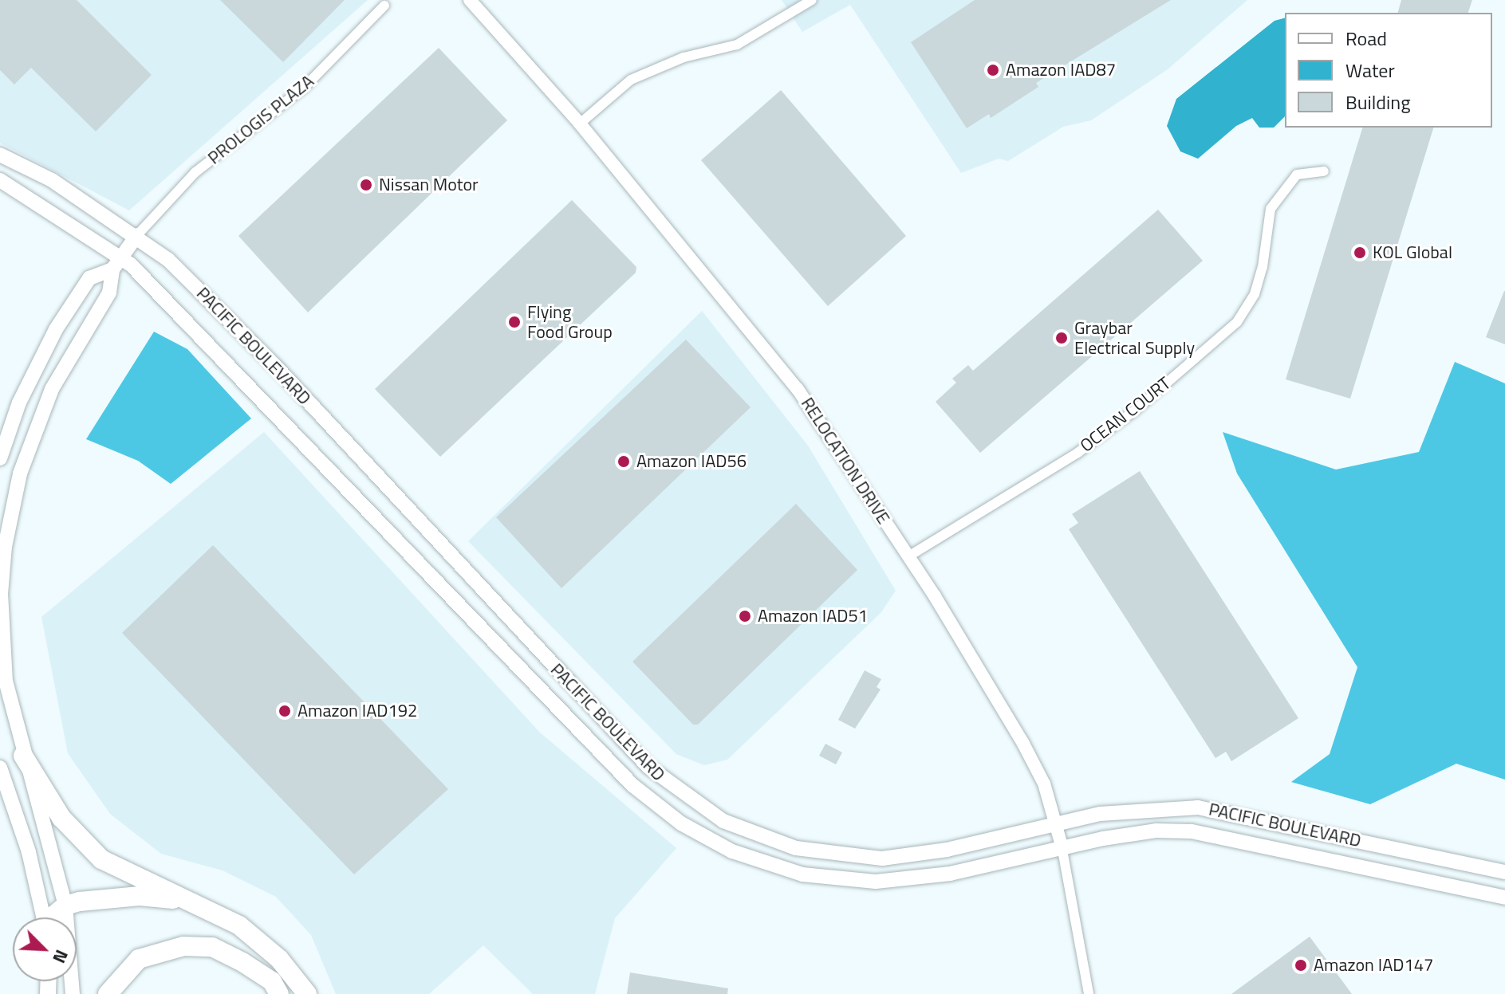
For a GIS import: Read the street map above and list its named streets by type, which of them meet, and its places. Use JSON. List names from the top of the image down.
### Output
{
  "streets": {
    "main road": ["PACIFIC BOULEVARD"],
    "street": ["PROLOGIS PLAZA", "OCEAN COURT", "RELOCATION DRIVE"]
  },
  "crossings": [
    ["PROLOGIS PLAZA", "PACIFIC BOULEVARD"],
    ["PACIFIC BOULEVARD", "RELOCATION DRIVE"],
    ["OCEAN COURT", "RELOCATION DRIVE"]
  ],
  "places": [
    "Amazon IAD87",
    "Nissan Motor",
    "KOL Global",
    "Flying Food Group",
    "Graybar Electrical Supply",
    "Amazon IAD56",
    "Amazon IAD51",
    "Amazon IAD192",
    "Amazon IAD147"
  ],
  "legend": ["Road", "Water", "Building"],
  "north": "bottom right"
}
